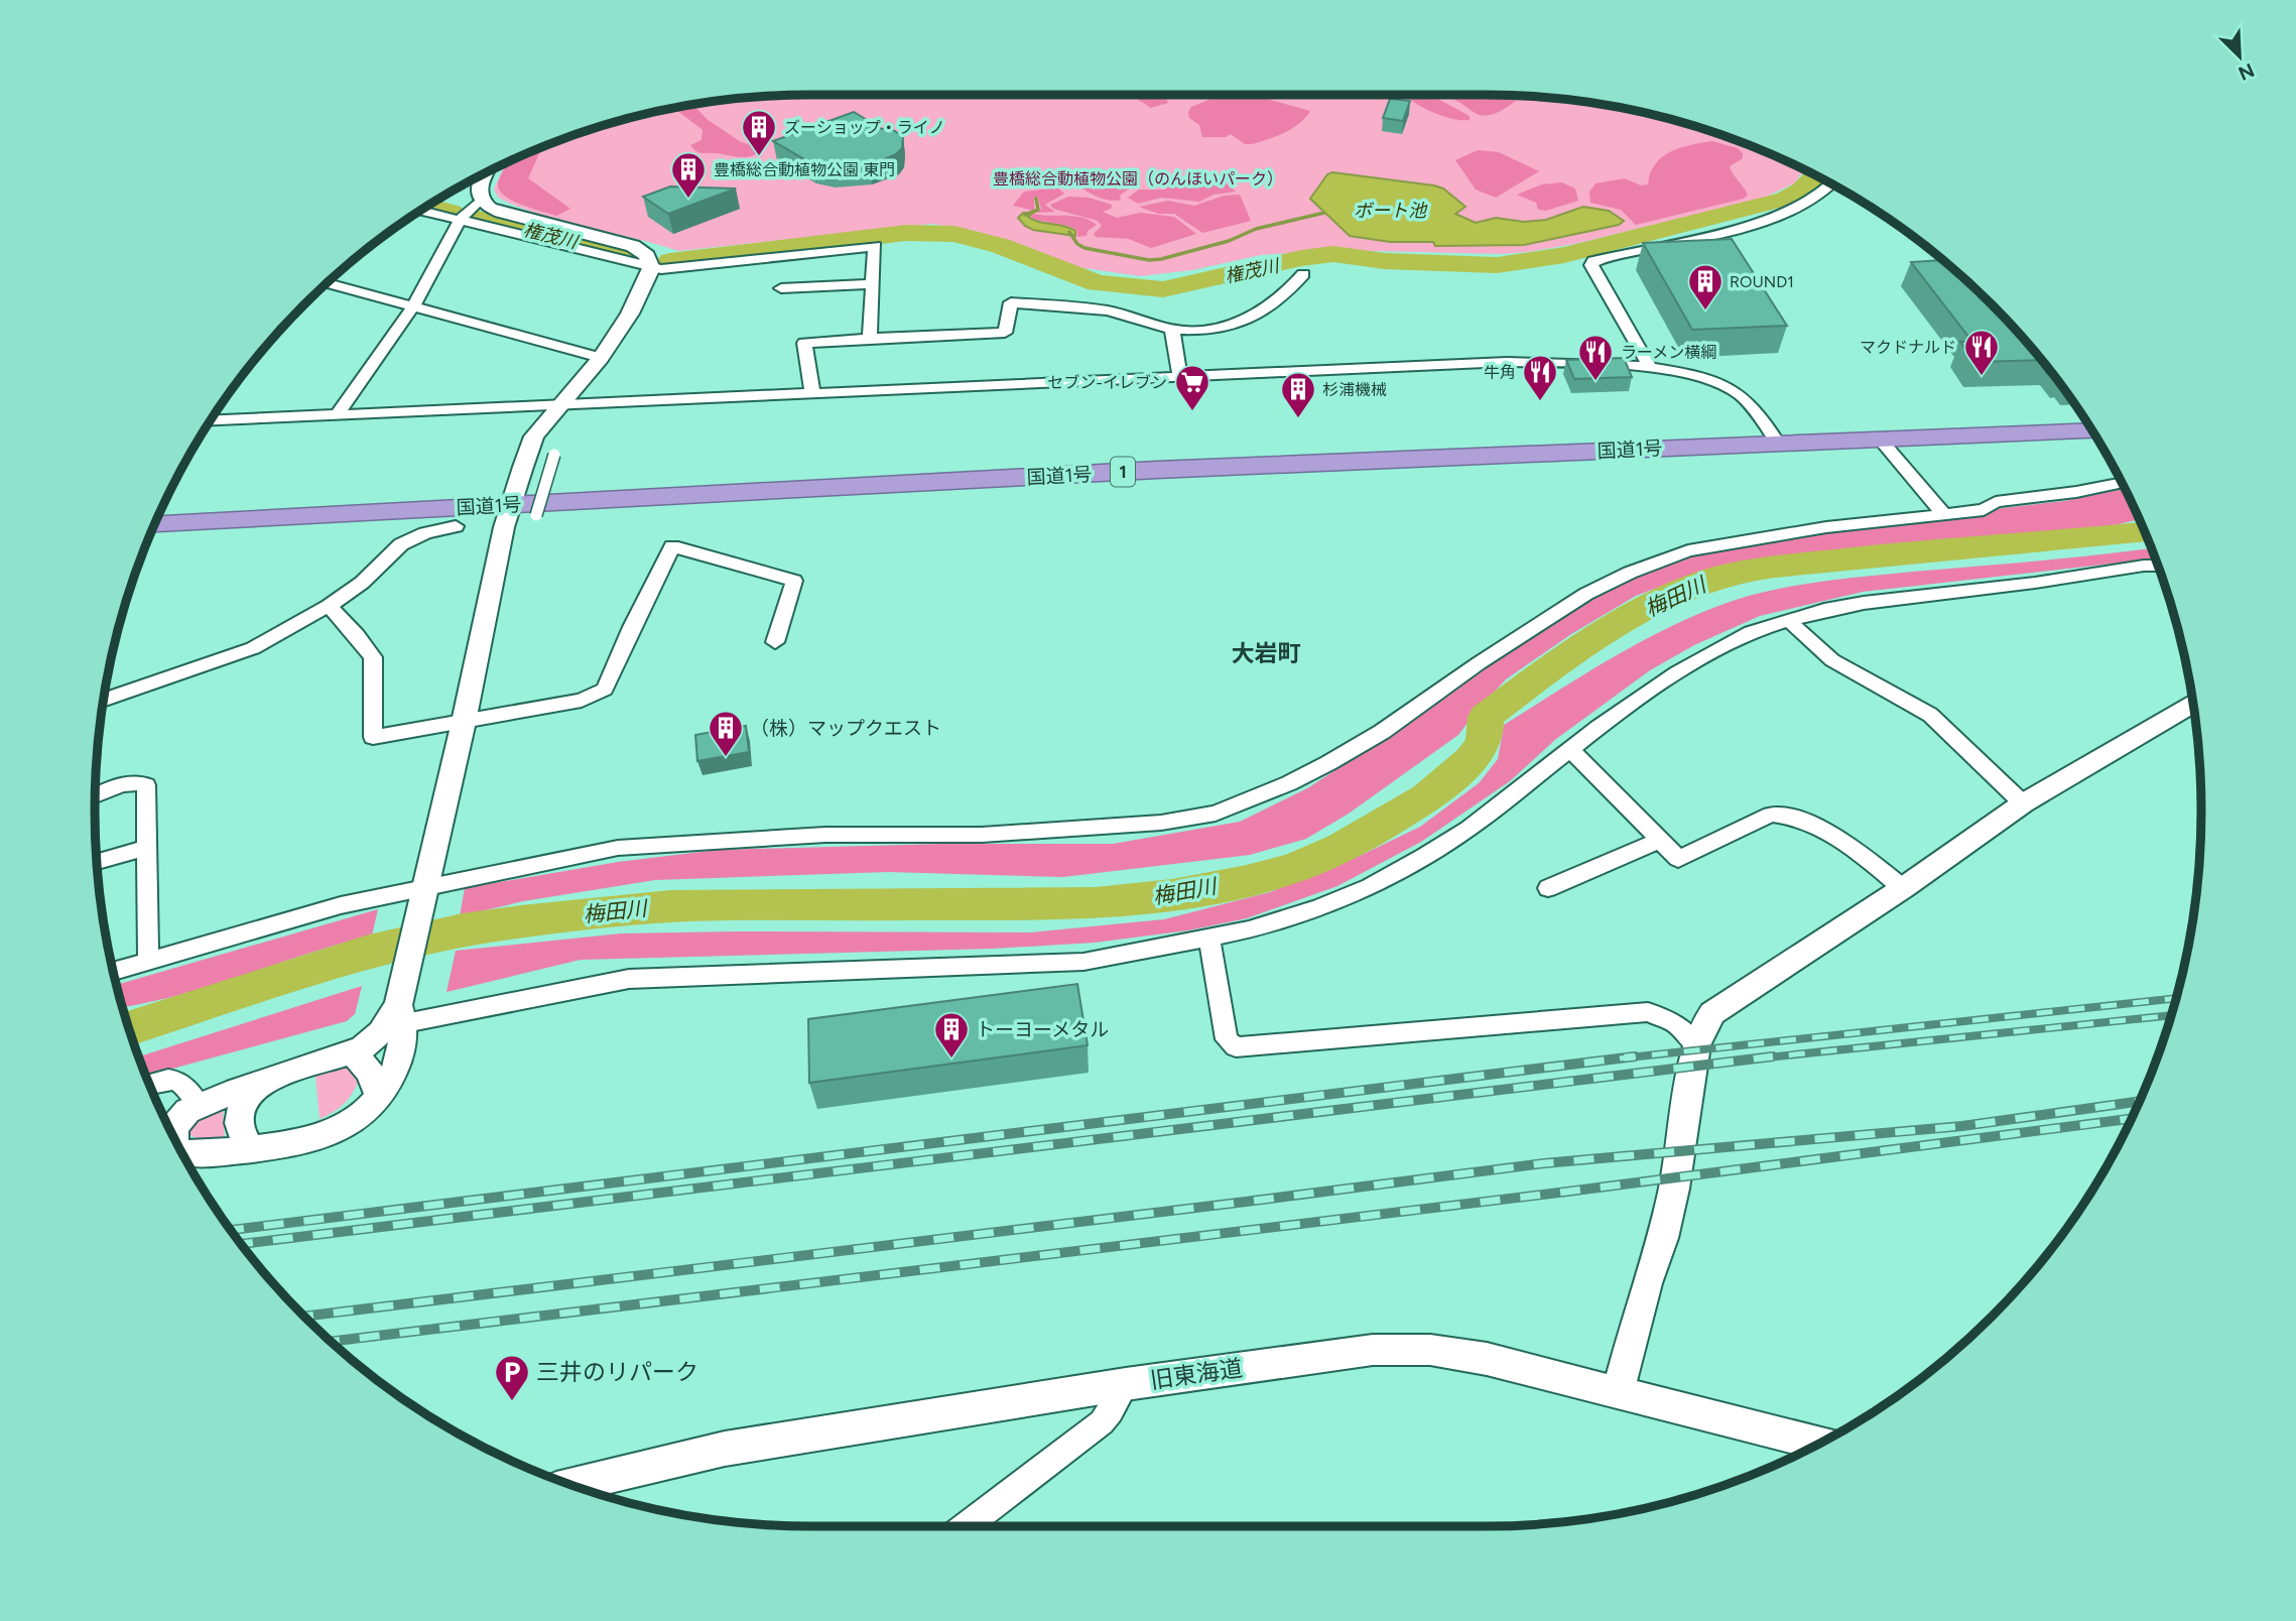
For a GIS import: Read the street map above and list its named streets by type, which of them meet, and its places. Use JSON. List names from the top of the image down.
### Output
{
  "streets": {
    "highway": ["国道1号", "1"],
    "street": ["旧東海道"]
  },
  "districts": ["大岩町"],
  "water": ["ボート池", "権茂川", "梅田川"],
  "parks": ["豊橋総合動植物公園（のんほいパーク）"],
  "places": {
    "building": [
      "ズーショップ・ライノ",
      "豊橋総合動植物公園 東門",
      "ROUND1",
      "杉浦機械",
      "（株）マップクエスト",
      "トーヨーメタル"
    ],
    "restaurant": ["マクドナルド", "ラーメン横綱", "牛角"],
    "supermarket": ["セブン-イレブン"],
    "parking": ["三井のリパーク"]
  },
  "north": "bottom right"
}
